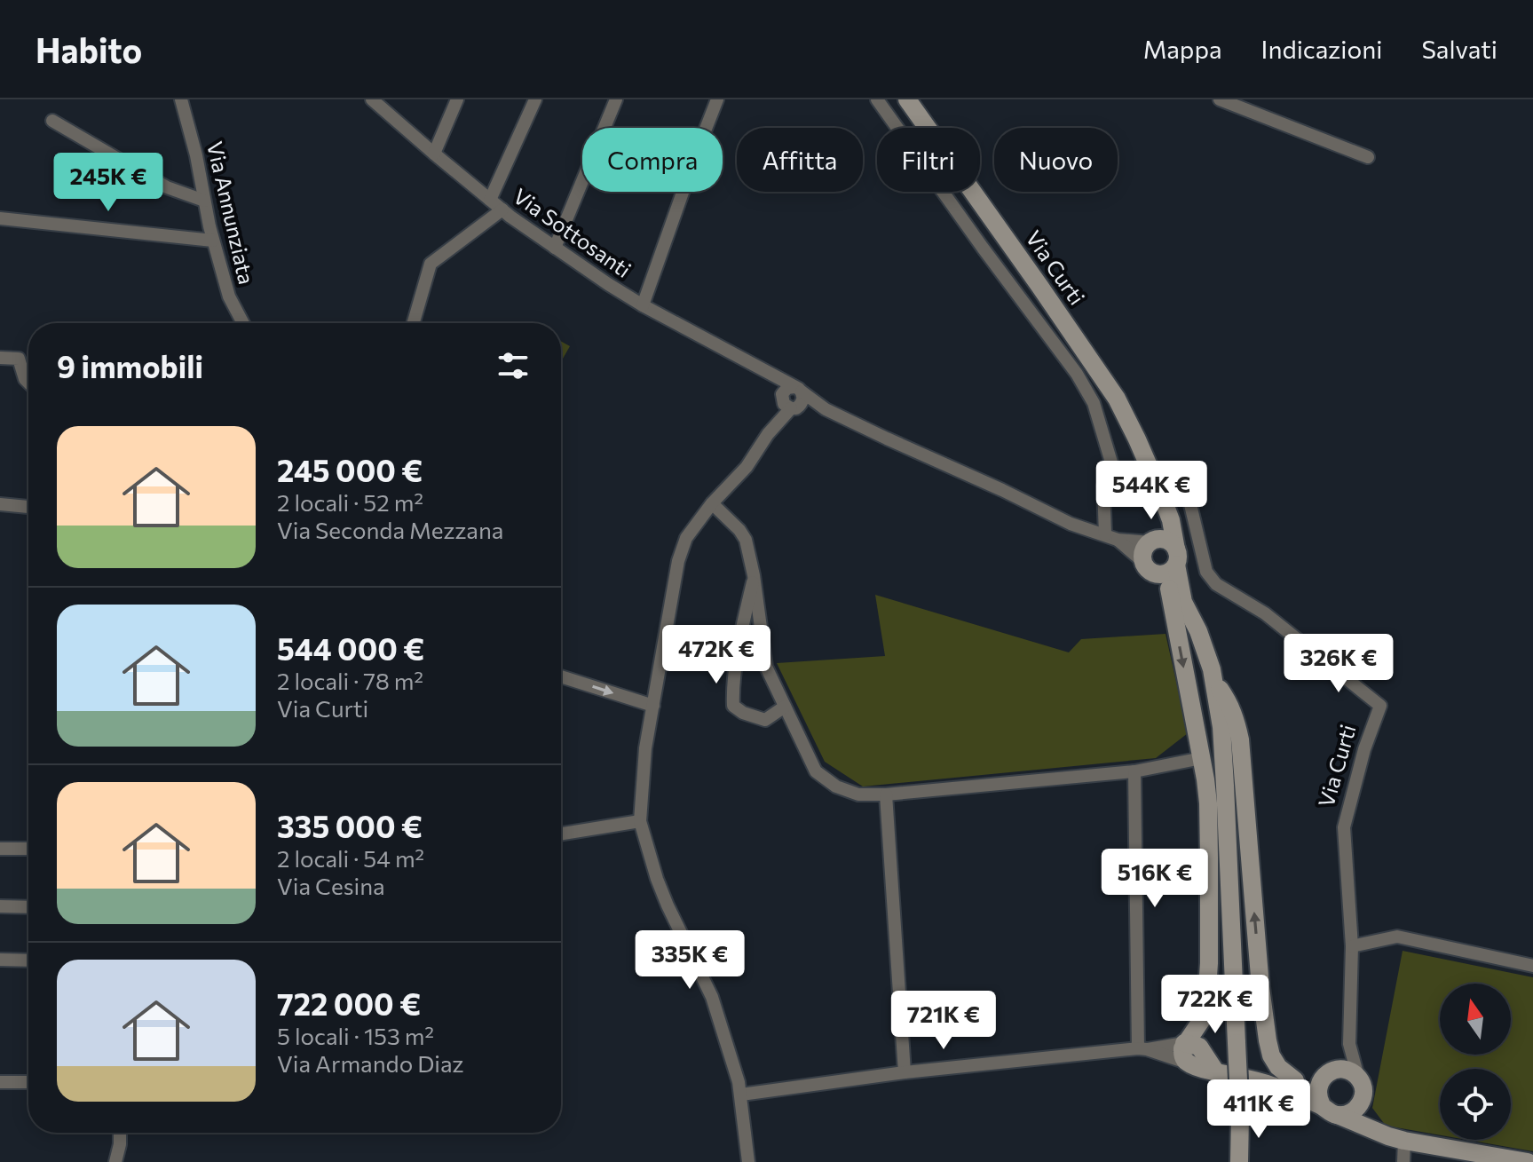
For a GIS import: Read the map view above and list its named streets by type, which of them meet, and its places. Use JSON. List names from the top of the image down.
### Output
{
  "streets": {
    "street": ["Via Annunziata", "Via Sottosanti", "Via Curti"]
  },
  "crossings": [
    ["Via Sottosanti", "Via Curti"]
  ],
  "north": "top",
  "page": {
    "header": "Habito",
    "nav": ["Mappa", "Indicazioni", "Salvati"],
    "chip": [
      "Compra",
      "Affitta",
      "Filtri",
      "Nuovo"
    ],
    "price": [
      "245K €",
      "544K €",
      "472K €",
      "326K €",
      "516K €",
      "335K €",
      "722K €",
      "721K €",
      "411K €"
    ],
    "heading": "9 immobili",
    "list": [
      {
        "name": "245 000 €",
        "note": "2 locali · 52 m² · Via Seconda Mezzana"
      },
      {
        "name": "544 000 €",
        "note": "2 locali · 78 m² · Via Curti"
      },
      {
        "name": "335 000 €",
        "note": "2 locali · 54 m² · Via Cesina"
      },
      {
        "name": "722 000 €",
        "note": "5 locali · 153 m² · Via Armando Diaz"
      }
    ]
  }
}
